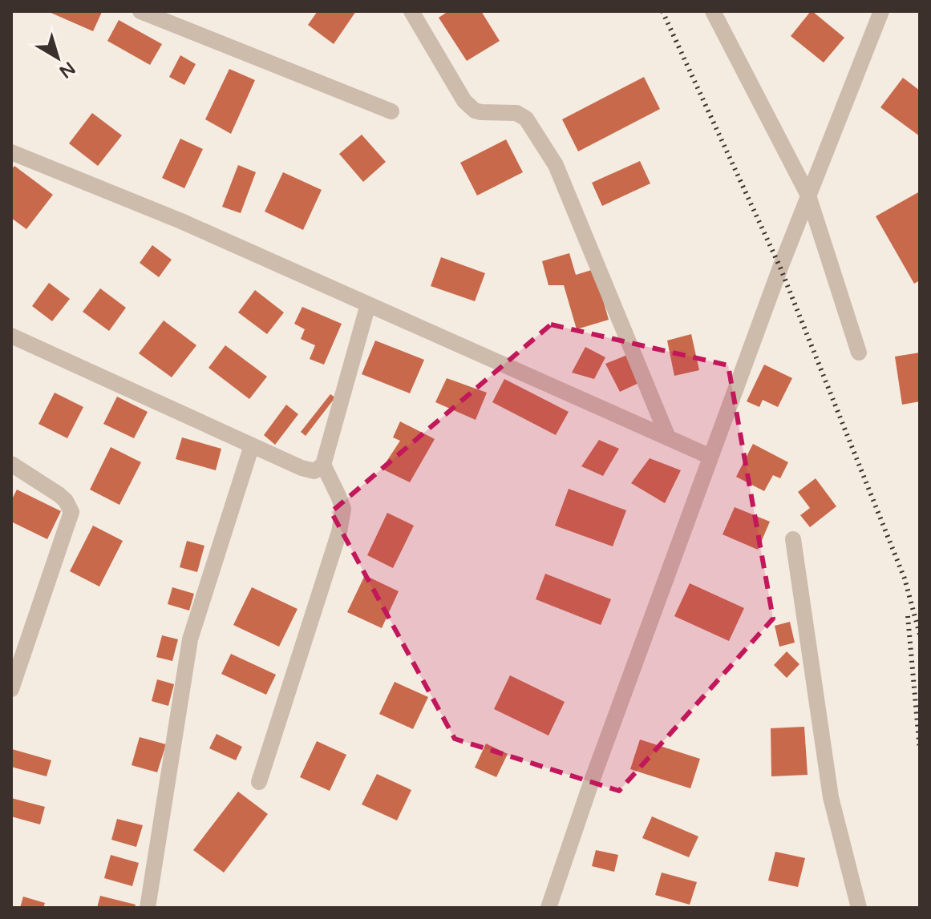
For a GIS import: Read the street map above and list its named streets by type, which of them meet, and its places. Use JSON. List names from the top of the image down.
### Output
{
  "north": "bottom right"
}
